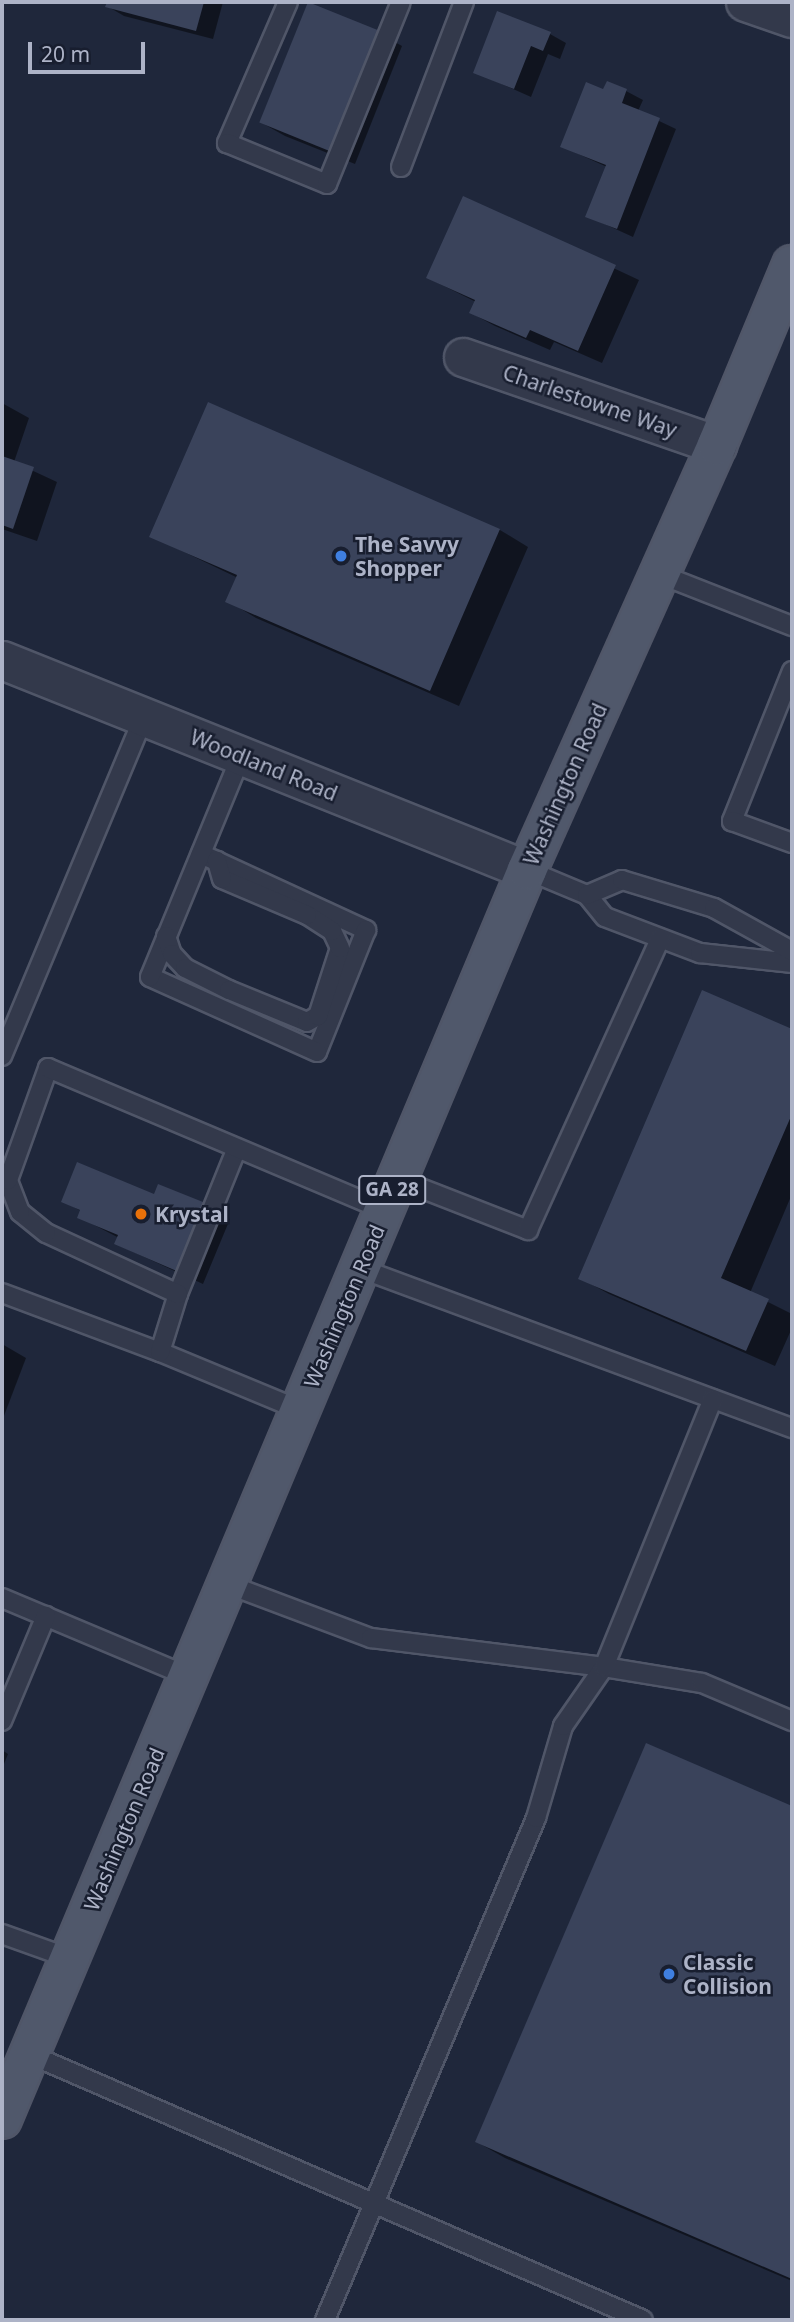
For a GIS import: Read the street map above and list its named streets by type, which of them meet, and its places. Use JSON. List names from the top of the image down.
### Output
{
  "streets": {
    "main road": ["Washington Road", "GA 28"],
    "street": ["Charlestowne Way", "Woodland Road"]
  },
  "crossings": [
    ["Charlestowne Way", "Washington Road"],
    ["Woodland Road", "Washington Road"]
  ],
  "places": ["The Savvy Shopper", "Krystal", "Classic Collision"],
  "scale_bar": "20 m"
}
